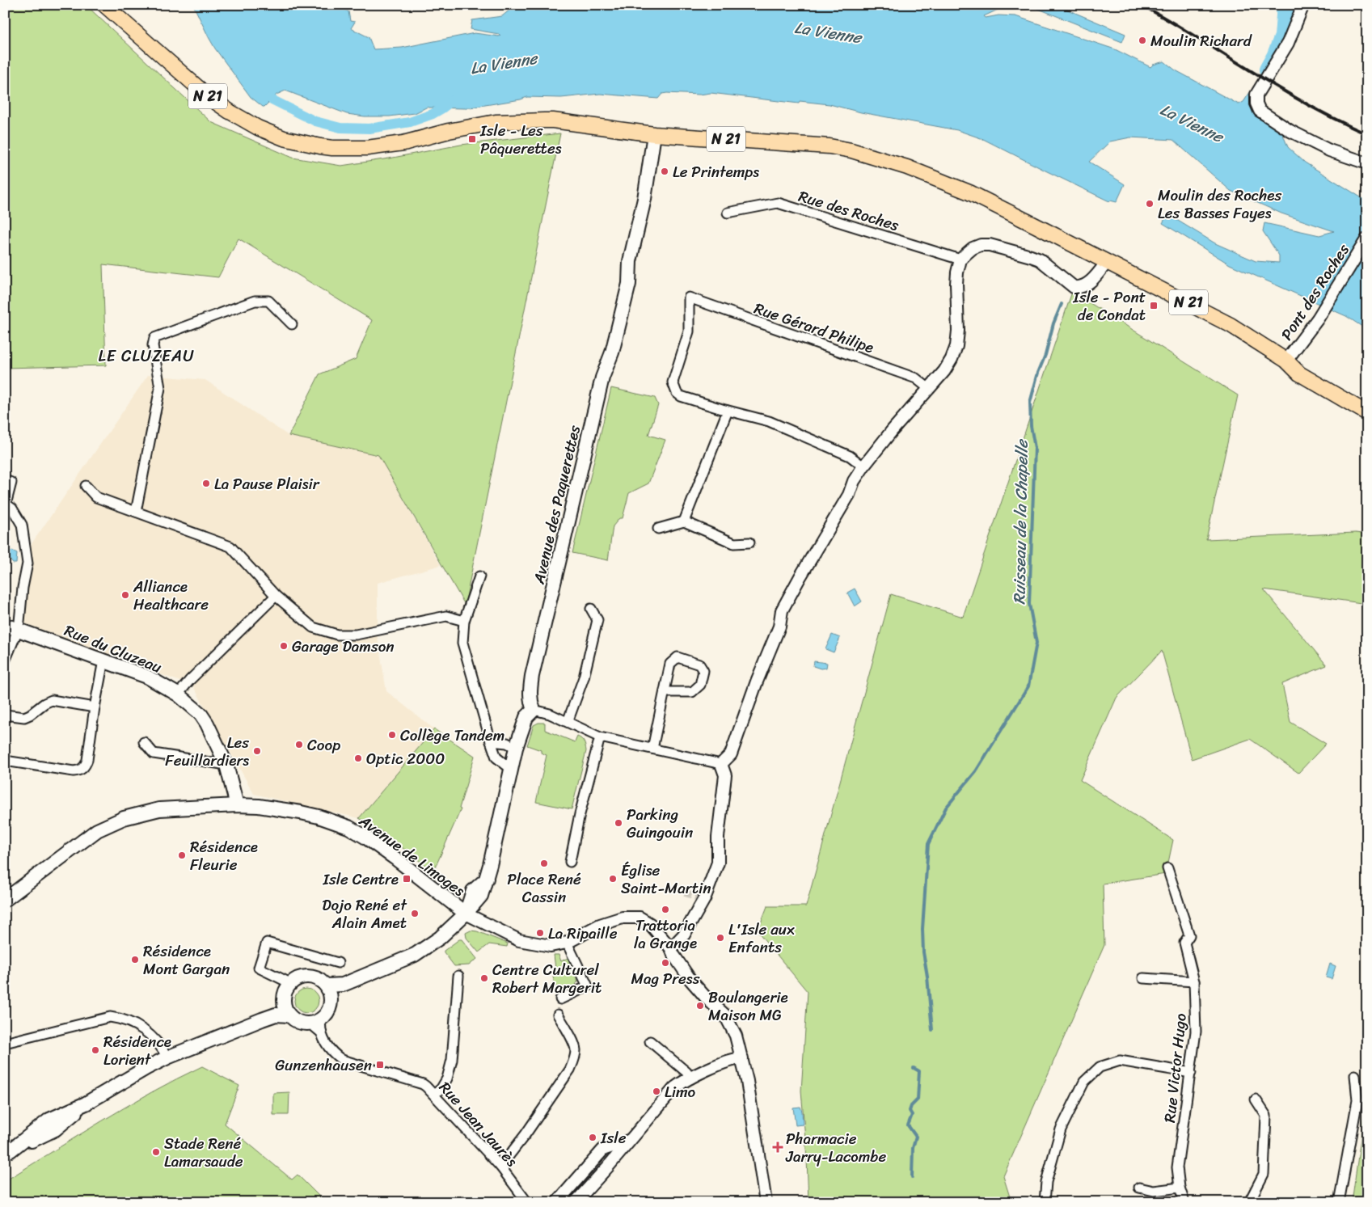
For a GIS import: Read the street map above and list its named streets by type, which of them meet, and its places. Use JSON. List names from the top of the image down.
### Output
{
  "streets": {
    "main road": [
      "N 21",
      "Avenue des Paquerettes",
      "Rue du Cluzeau",
      "Avenue de Limoges"
    ],
    "street": [
      "Rue des Roches",
      "Pont des Roches",
      "Rue Gérard Philipe",
      "Rue Victor Hugo",
      "Rue Jean Jaurès"
    ]
  },
  "crossings": [
    ["N 21", "Pont des Roches"],
    ["N 21", "Avenue des Paquerettes"],
    ["Rue du Cluzeau", "Avenue de Limoges"]
  ],
  "districts": ["LE CLUZEAU"],
  "water": ["La Vienne", "Ruisseau de la Chapelle"],
  "places": {
    "other": [
      "Moulin Richard",
      "Le Printemps",
      "Moulin des Roches Les Basses Fayes",
      "La Pause Plaisir",
      "Alliance Healthcare",
      "Garage Damson",
      "Collège Tandem",
      "Coop",
      "Les Feuillardiers",
      "Optic 2000",
      "Parking Guingouin",
      "Résidence Fleurie",
      "Place René Cassin",
      "Église Saint-Martin",
      "Trattoria la Grange",
      "Dojo René et Alain Amet",
      "La Ripaille",
      "L'Isle aux Enfants",
      "Résidence Mont Gargan",
      "Mag Press",
      "Centre Culturel Robert Margerit",
      "Boulangerie Maison MG",
      "Résidence Lorient",
      "Limo",
      "Isle",
      "Stade René Lamarsaude"
    ],
    "transit": [
      "Isle - Les Pâquerettes",
      "Isle - Pont de Condat",
      "Isle Centre",
      "Gunzenhausen"
    ],
    "health": ["Pharmacie Jarry-Lacombe"]
  }
}
